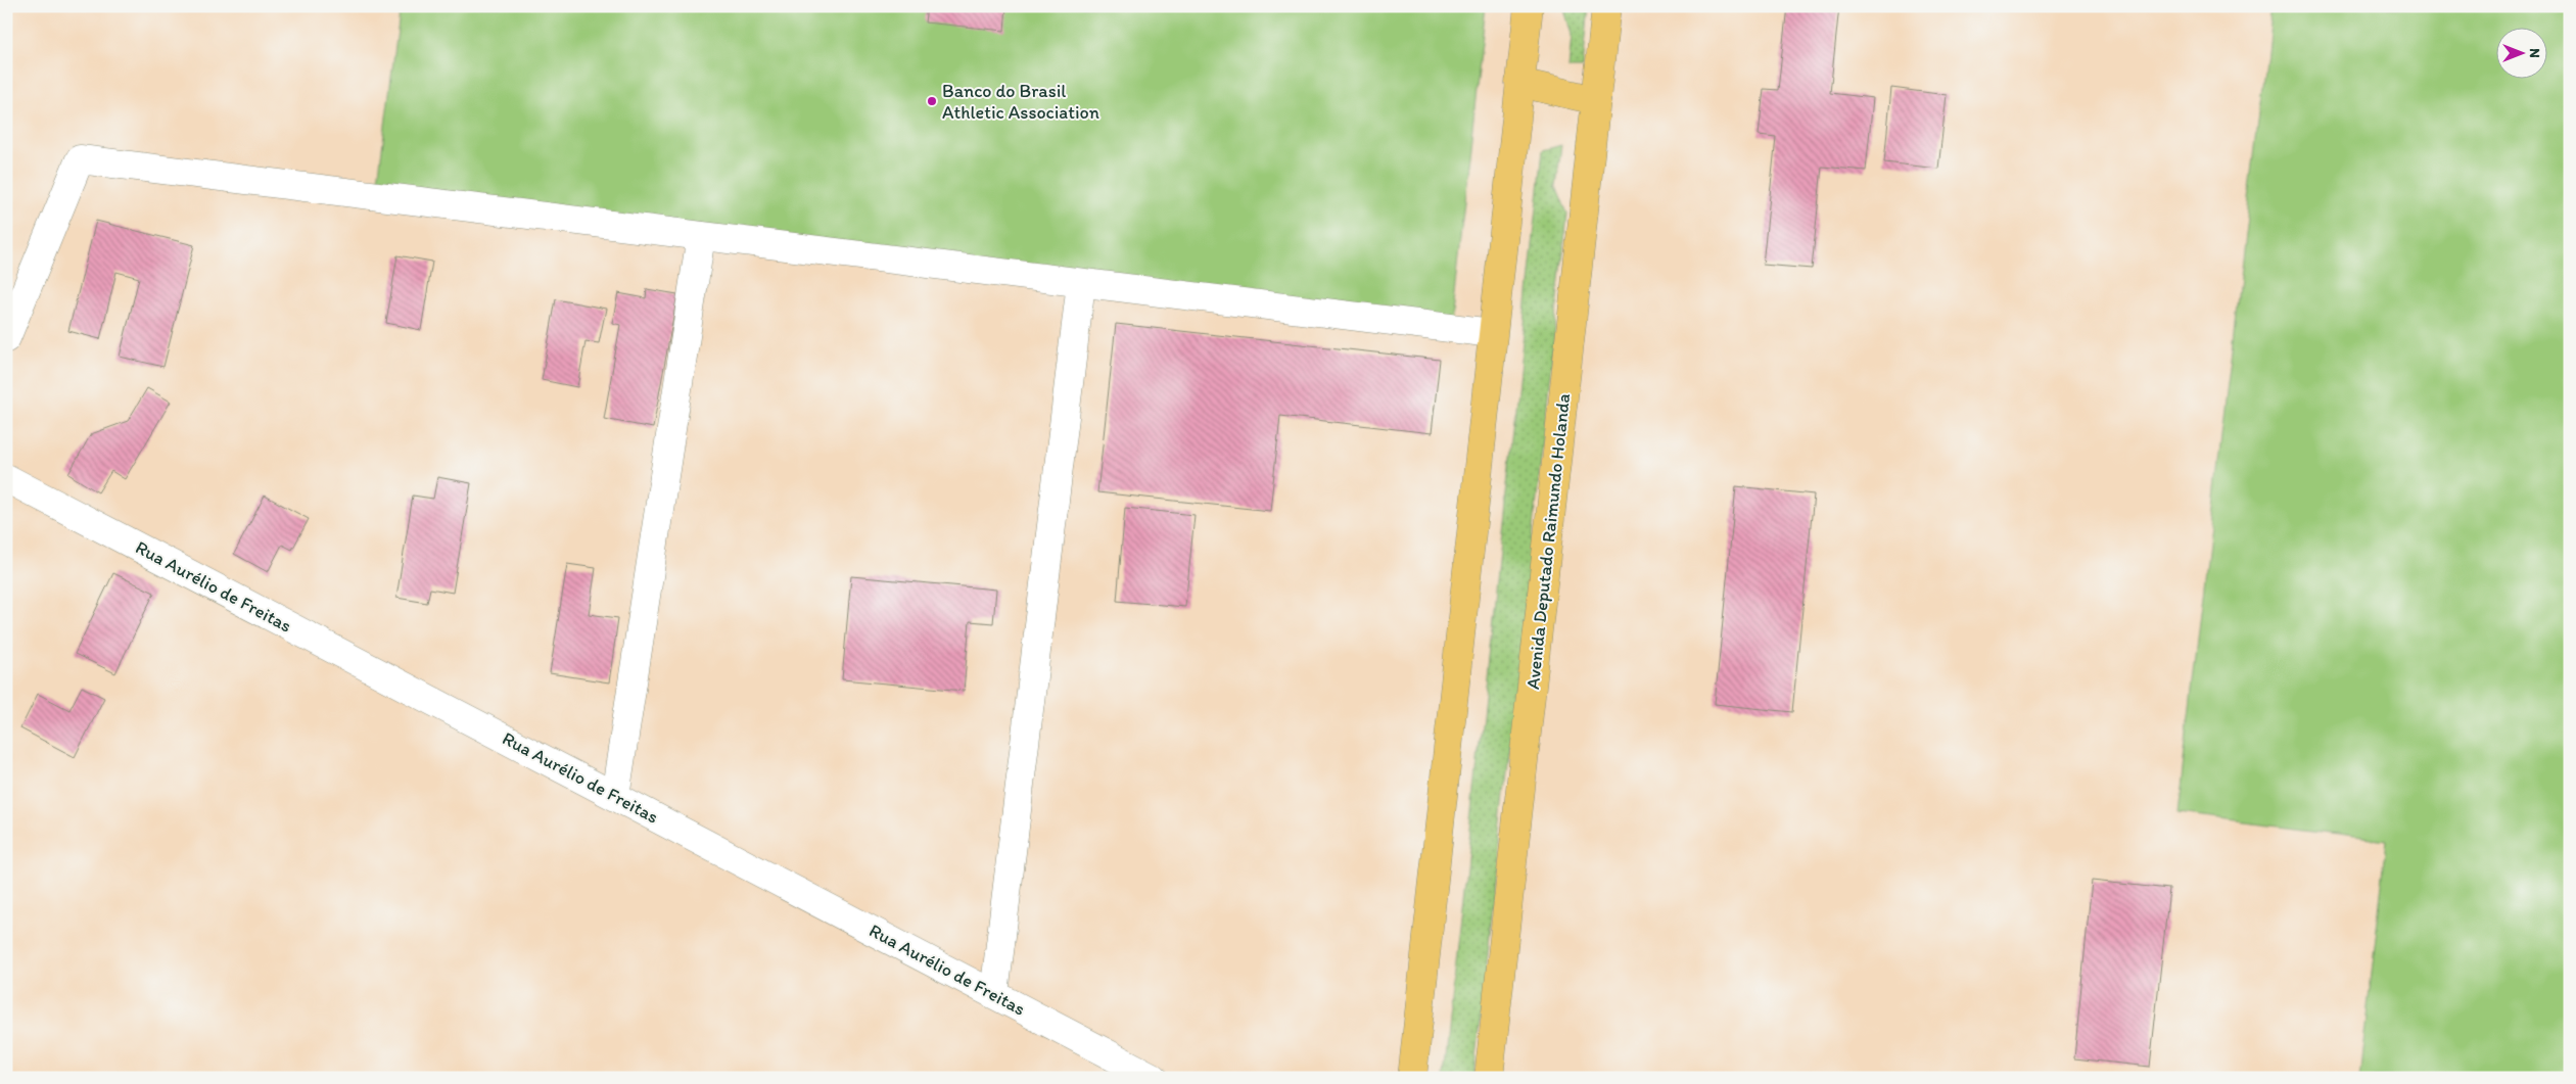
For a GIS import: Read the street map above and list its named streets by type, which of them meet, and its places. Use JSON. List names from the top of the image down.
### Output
{
  "streets": {
    "main road": ["Avenida Deputado Raimundo Holanda"],
    "street": ["Rua Aurélio de Freitas"]
  },
  "places": ["Banco do Brasil Athletic Association"],
  "north": "right"
}
